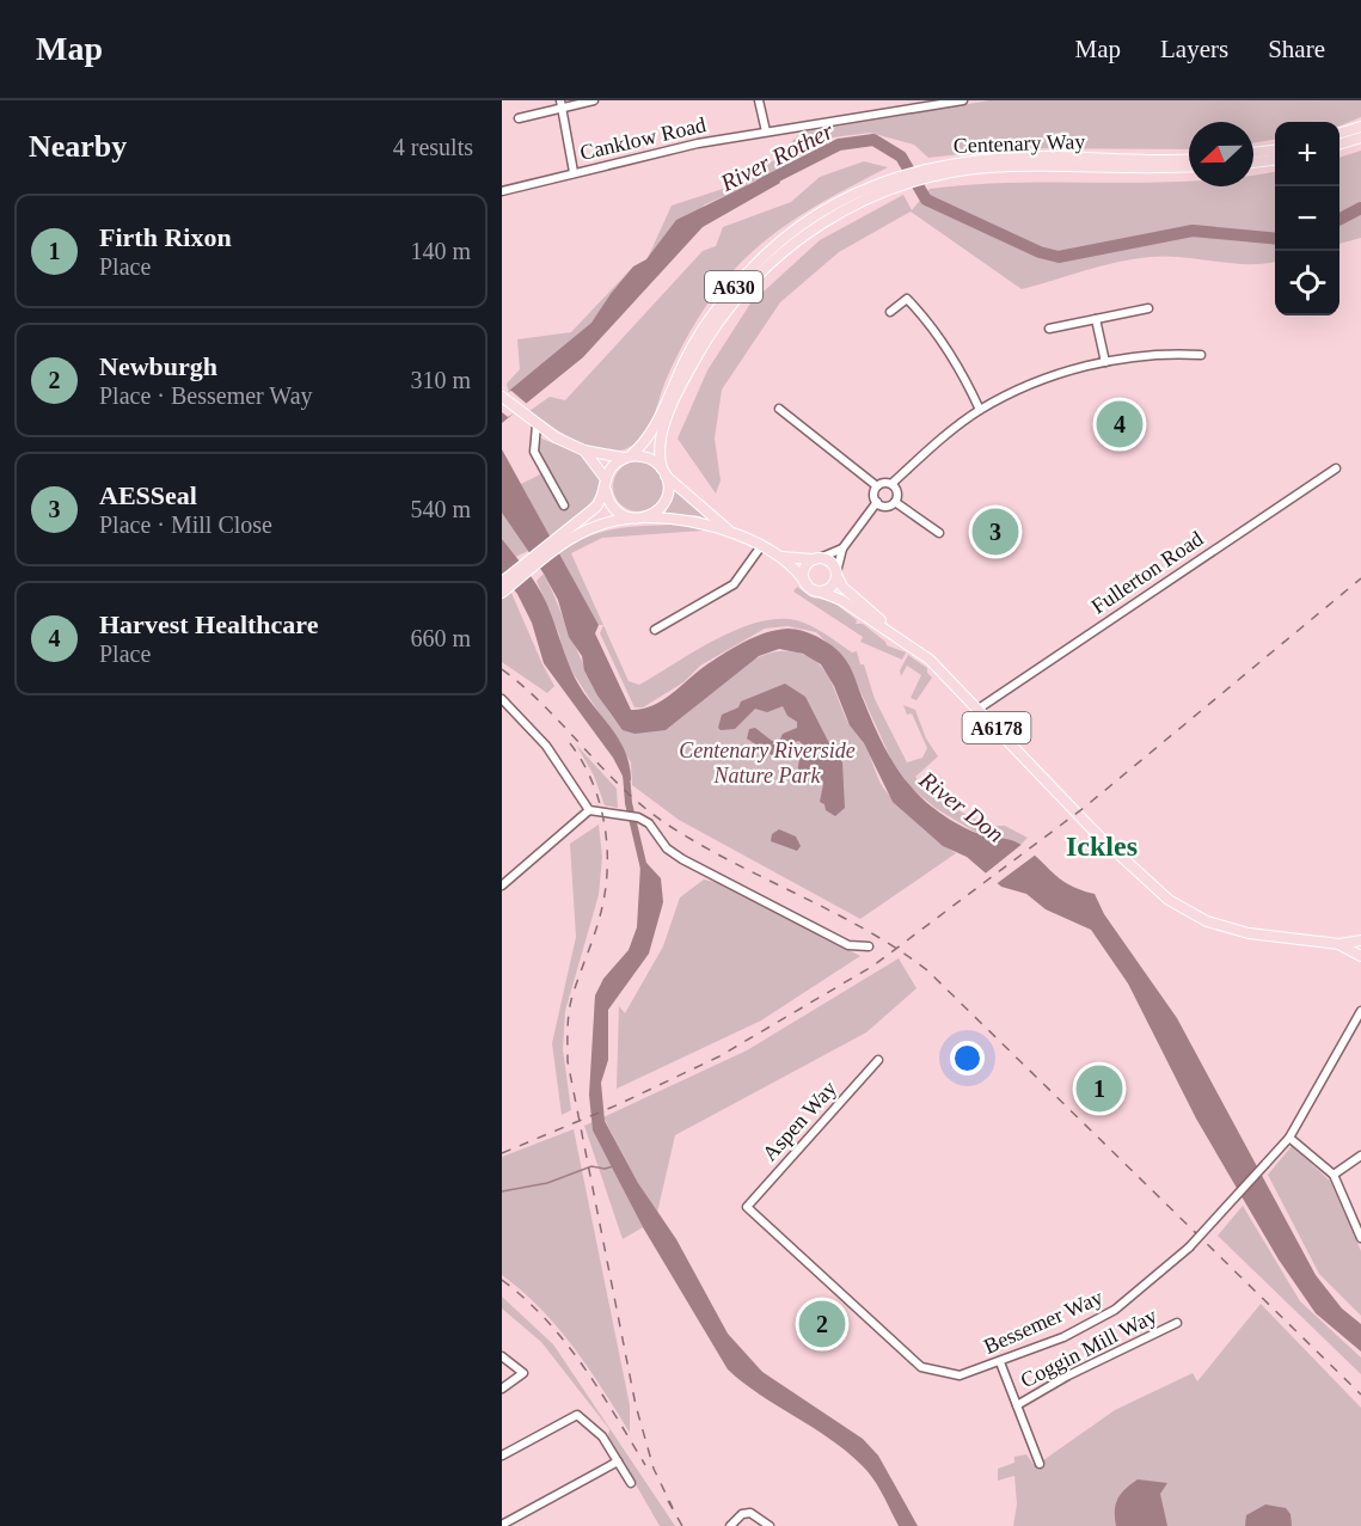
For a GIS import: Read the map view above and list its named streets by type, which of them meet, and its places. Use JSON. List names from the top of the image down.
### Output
{
  "streets": {
    "main road": ["Centenary Way", "A630", "A6178"],
    "street": [
      "Canklow Road",
      "Fullerton Road",
      "Aspen Way",
      "Bessemer Way",
      "Coggin Mill Way"
    ]
  },
  "crossings": [
    ["Centenary Way", "A630"],
    ["Centenary Way", "A6178"],
    ["A630", "A6178"],
    ["Fullerton Road", "A6178"],
    ["Aspen Way", "Bessemer Way"]
  ],
  "districts": ["Ickles"],
  "water": ["River Rother", "River Don"],
  "parks": ["Centenary Riverside Nature Park"],
  "north": "left",
  "page": {
    "header": "Map",
    "nav": ["Map", "Layers", "Share"],
    "heading": ["Nearby", "4 results"],
    "map_buttons": ["+", "−"],
    "list": [
      {
        "mark": "1",
        "name": "Firth Rixon",
        "note": "Place",
        "value": "140 m"
      },
      {
        "mark": "2",
        "name": "Newburgh",
        "note": "Place · Bessemer Way",
        "value": "310 m"
      },
      {
        "mark": "3",
        "name": "AESSeal",
        "note": "Place · Mill Close",
        "value": "540 m"
      },
      {
        "mark": "4",
        "name": "Harvest Healthcare",
        "note": "Place",
        "value": "660 m"
      }
    ],
    "pins": [
      "4",
      "3",
      "1",
      "2"
    ]
  }
}
